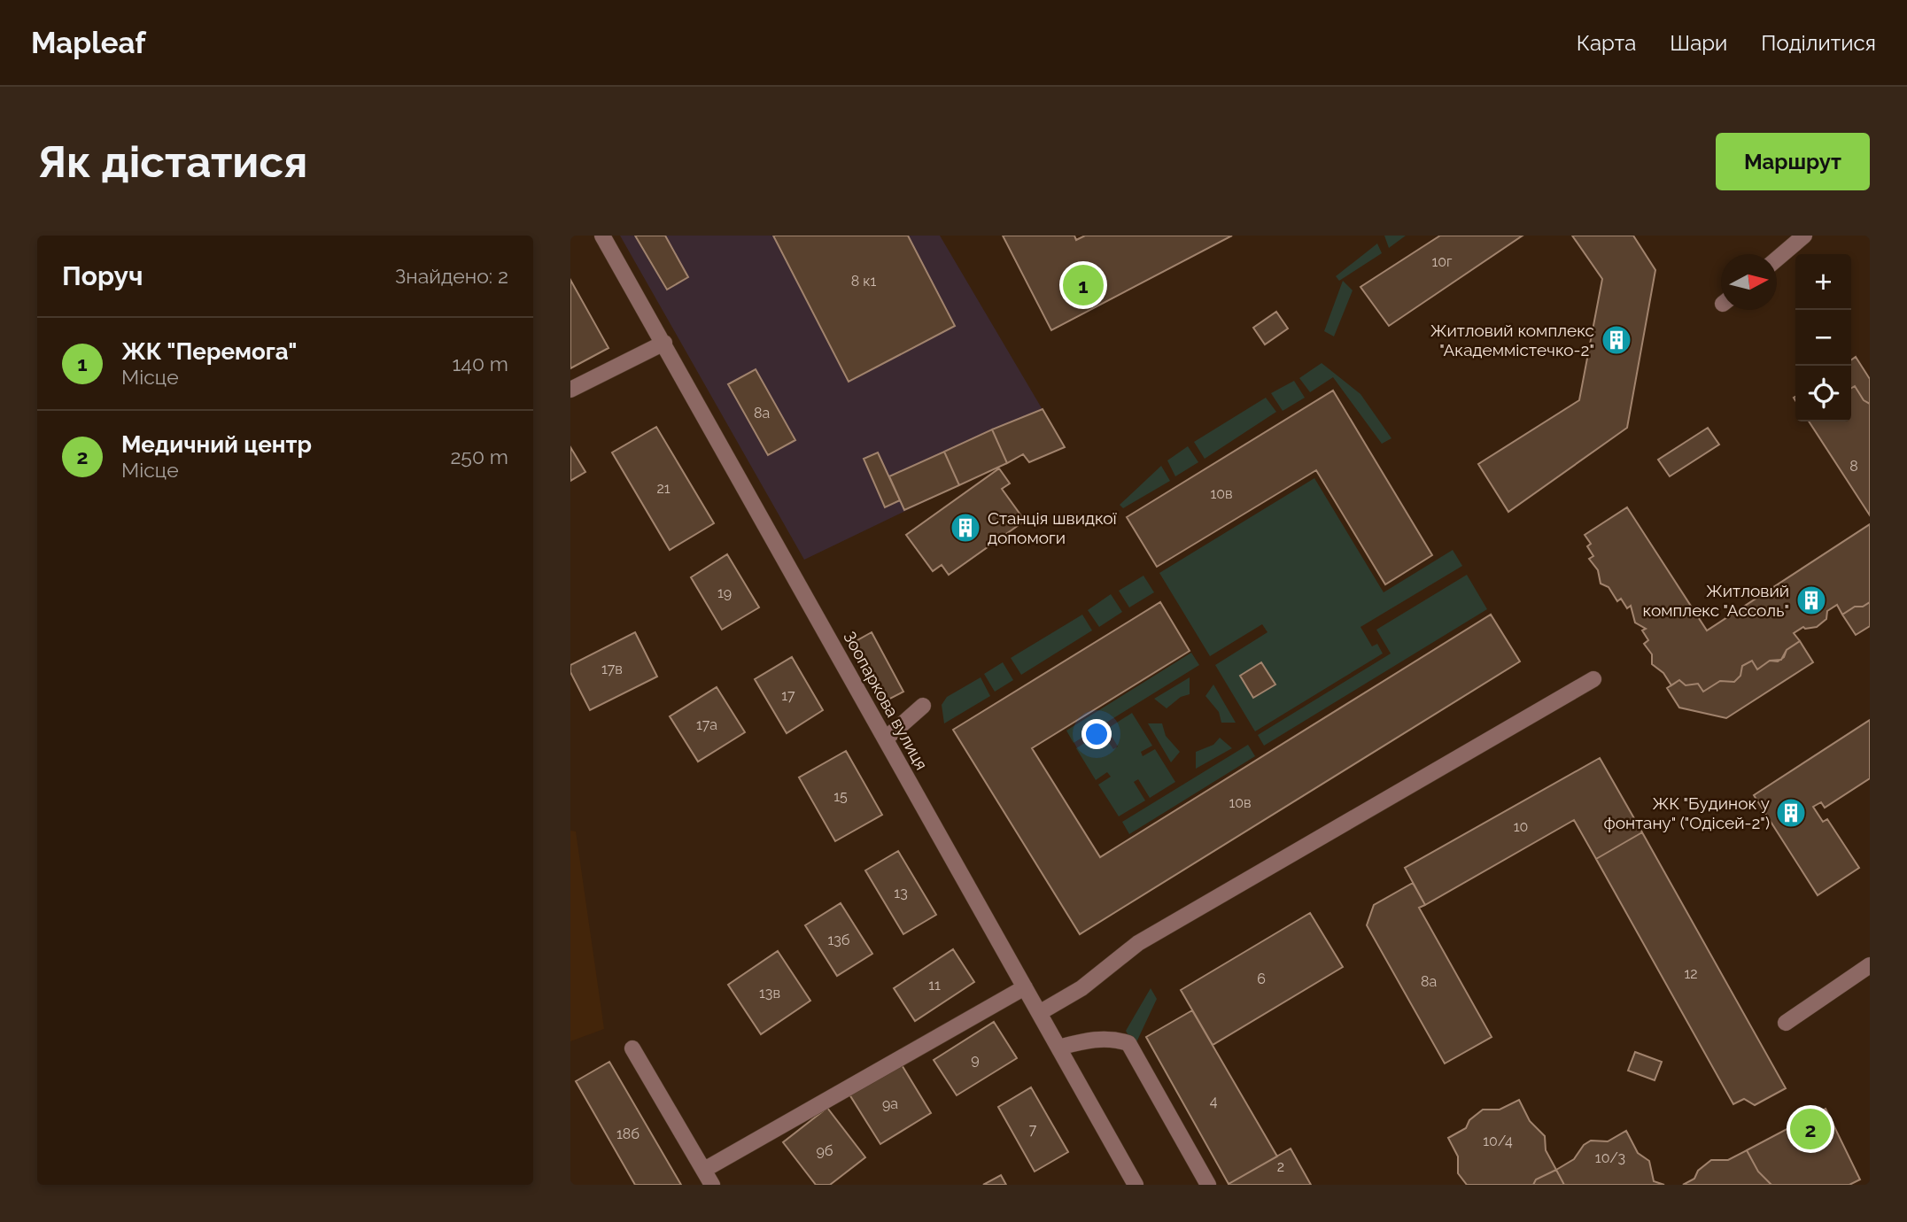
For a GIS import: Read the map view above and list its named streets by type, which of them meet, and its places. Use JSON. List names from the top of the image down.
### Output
{
  "streets": {
    "street": ["Зоопаркова вулиця"]
  },
  "places": {
    "building": [
      "Житловий комплекс \"Академмістечко-2\"",
      "Станція швидкої допомоги",
      "Житловий комплекс \"Ассоль\"",
      "ЖК \"Будинок у фонтану\" (\"Одісей-2\")"
    ]
  },
  "house_numbers": [
    "10г",
    "8 к1",
    "8а",
    "8",
    "21",
    "10в",
    "19",
    "17в",
    "17",
    "17а",
    "15",
    "10в",
    "10",
    "13",
    "13б",
    "12",
    "6",
    "8а",
    "11",
    "13в",
    "9",
    "4",
    "9а",
    "7",
    "18б",
    "10/4",
    "9б",
    "10/3",
    "2"
  ],
  "north": "right",
  "page": {
    "header": "Mapleaf",
    "nav": ["Карта", "Шари", "Поділитися"],
    "buttons": "Маршрут",
    "title": "Як дістатися",
    "heading": ["Поруч", "Знайдено: 2"],
    "map_buttons": ["+", "−"],
    "pins": ["1", "2"],
    "list": [
      {
        "mark": "1",
        "name": "ЖК \"Перемога\"",
        "note": "Місце",
        "value": "140 m"
      },
      {
        "mark": "2",
        "name": "Медичний центр",
        "note": "Місце",
        "value": "250 m"
      }
    ]
  }
}
